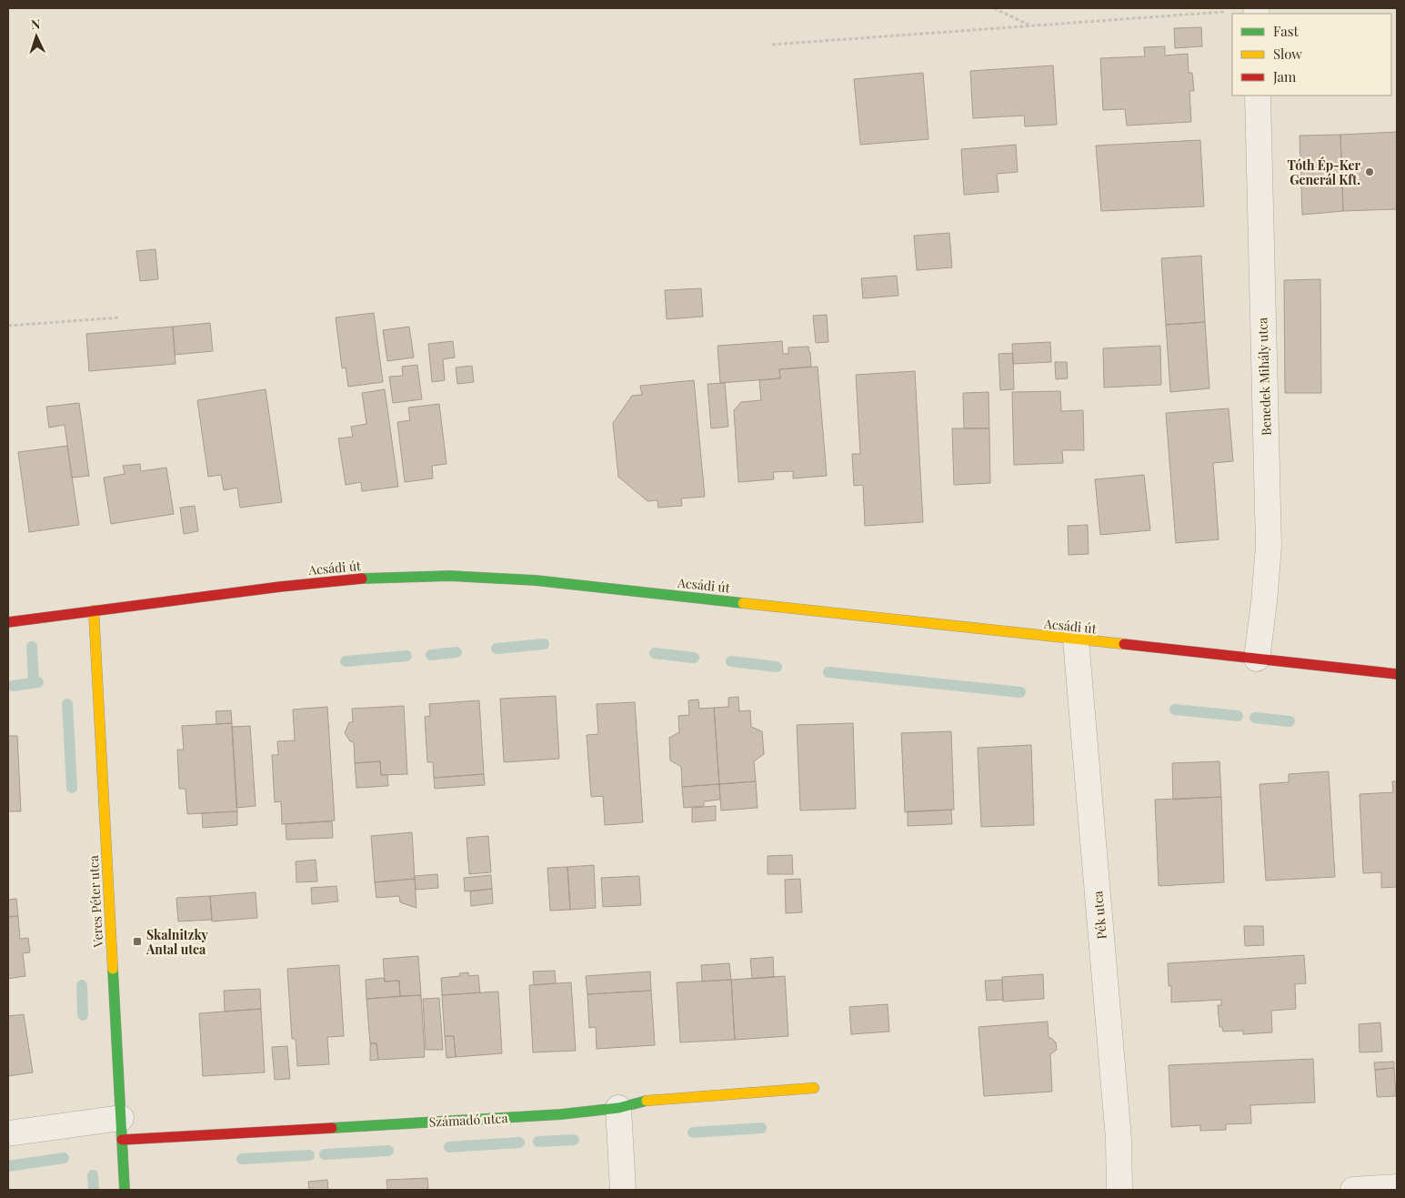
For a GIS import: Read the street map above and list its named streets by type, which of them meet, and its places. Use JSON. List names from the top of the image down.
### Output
{
  "streets": {
    "main road": ["Acsádi út", "Veres Péter utca", "Számadó utca"],
    "street": ["Benedek Mihály utca", "Pék utca"]
  },
  "crossings": [
    ["Benedek Mihály utca", "Acsádi út"],
    ["Acsádi út", "Veres Péter utca"],
    ["Acsádi út", "Pék utca"],
    ["Veres Péter utca", "Számadó utca"]
  ],
  "places": {
    "other": ["Tóth Ép-Ker Generál Kft."],
    "transit": ["Skalnitzky Antal utca"]
  },
  "legend": ["Fast", "Slow", "Jam"],
  "north": "top"
}
